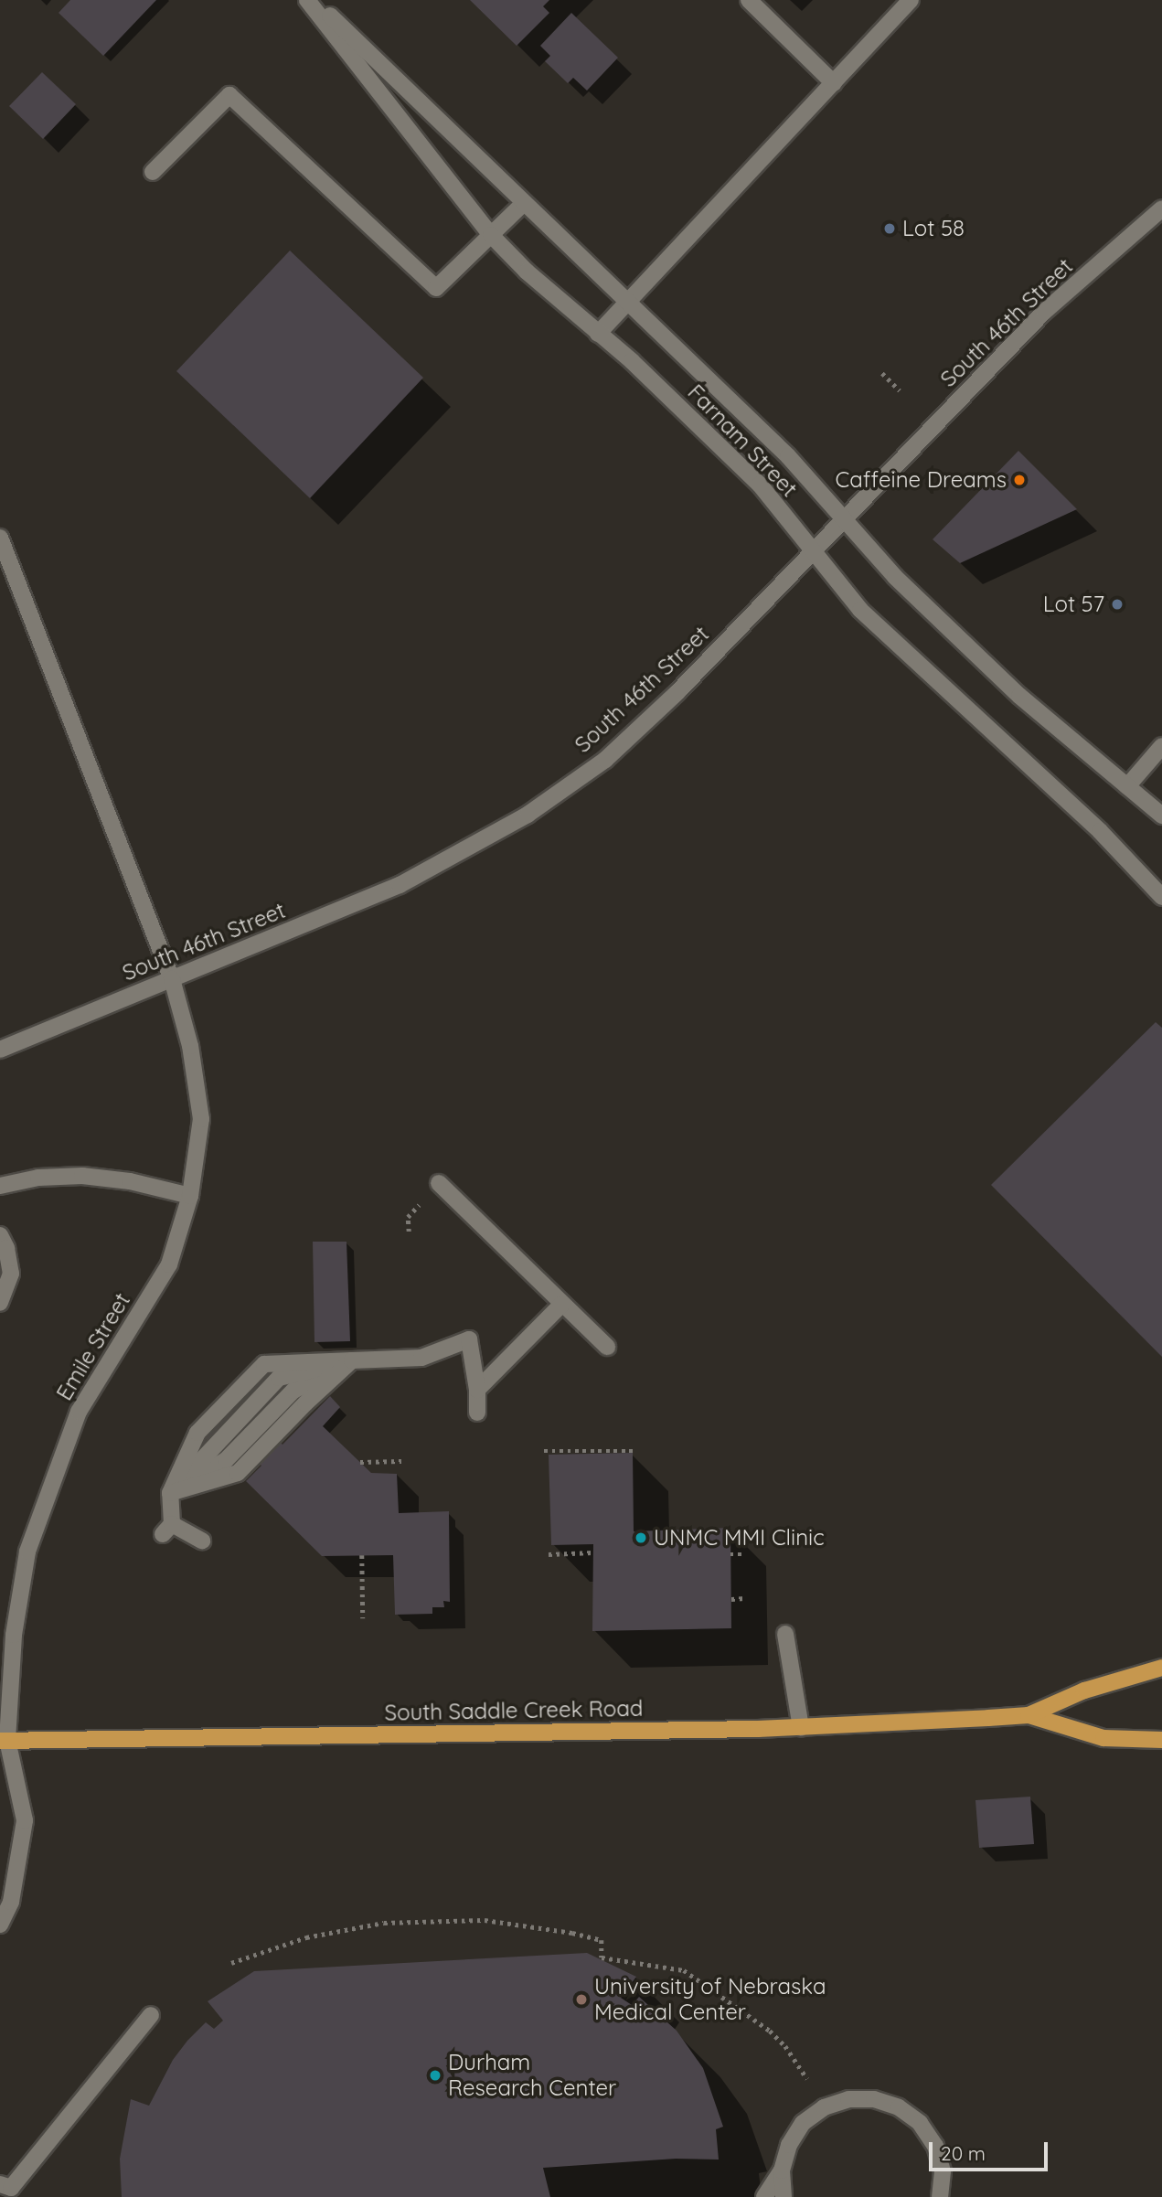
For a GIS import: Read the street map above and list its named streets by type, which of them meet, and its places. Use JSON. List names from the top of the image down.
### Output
{
  "streets": {
    "main road": ["South Saddle Creek Road"],
    "street": ["South 46th Street", "Farnam Street", "Emile Street"]
  },
  "crossings": [
    ["South 46th Street", "Farnam Street"],
    ["South 46th Street", "Emile Street"],
    ["Emile Street", "South Saddle Creek Road"]
  ],
  "places": [
    "Lot 58",
    "Caffeine Dreams",
    "Lot 57",
    "UNMC MMI Clinic",
    "University of Nebraska Medical Center",
    "Durham Research Center"
  ],
  "scale_bar": "20 m"
}
